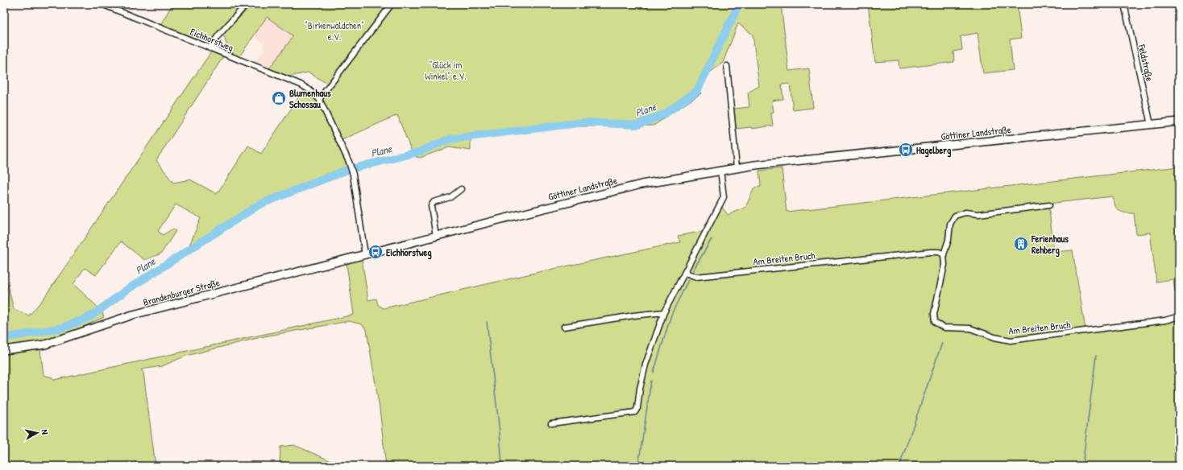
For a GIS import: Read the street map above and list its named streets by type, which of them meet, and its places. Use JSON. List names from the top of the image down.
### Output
{
  "streets": {
    "street": [
      "Eichhorstweg",
      "Feldstraße",
      "Göttiner Landstraße",
      "Am Breiten Bruch",
      "Brandenburger Straße"
    ]
  },
  "crossings": [
    ["Eichhorstweg", "Göttiner Landstraße"],
    ["Eichhorstweg", "Brandenburger Straße"],
    ["Feldstraße", "Göttiner Landstraße"],
    ["Göttiner Landstraße", "Brandenburger Straße"]
  ],
  "water": ["Plane"],
  "parks": ["\"Birkenwäldchen\" e.V.", "\"Glück im Winkel\" e.V."],
  "places": {
    "shop": ["Blumenhaus Schossau"],
    "bus stop": ["Hagelberg", "Eichhorstweg"],
    "building": ["Ferienhaus Rehberg"]
  },
  "north": "right"
}
